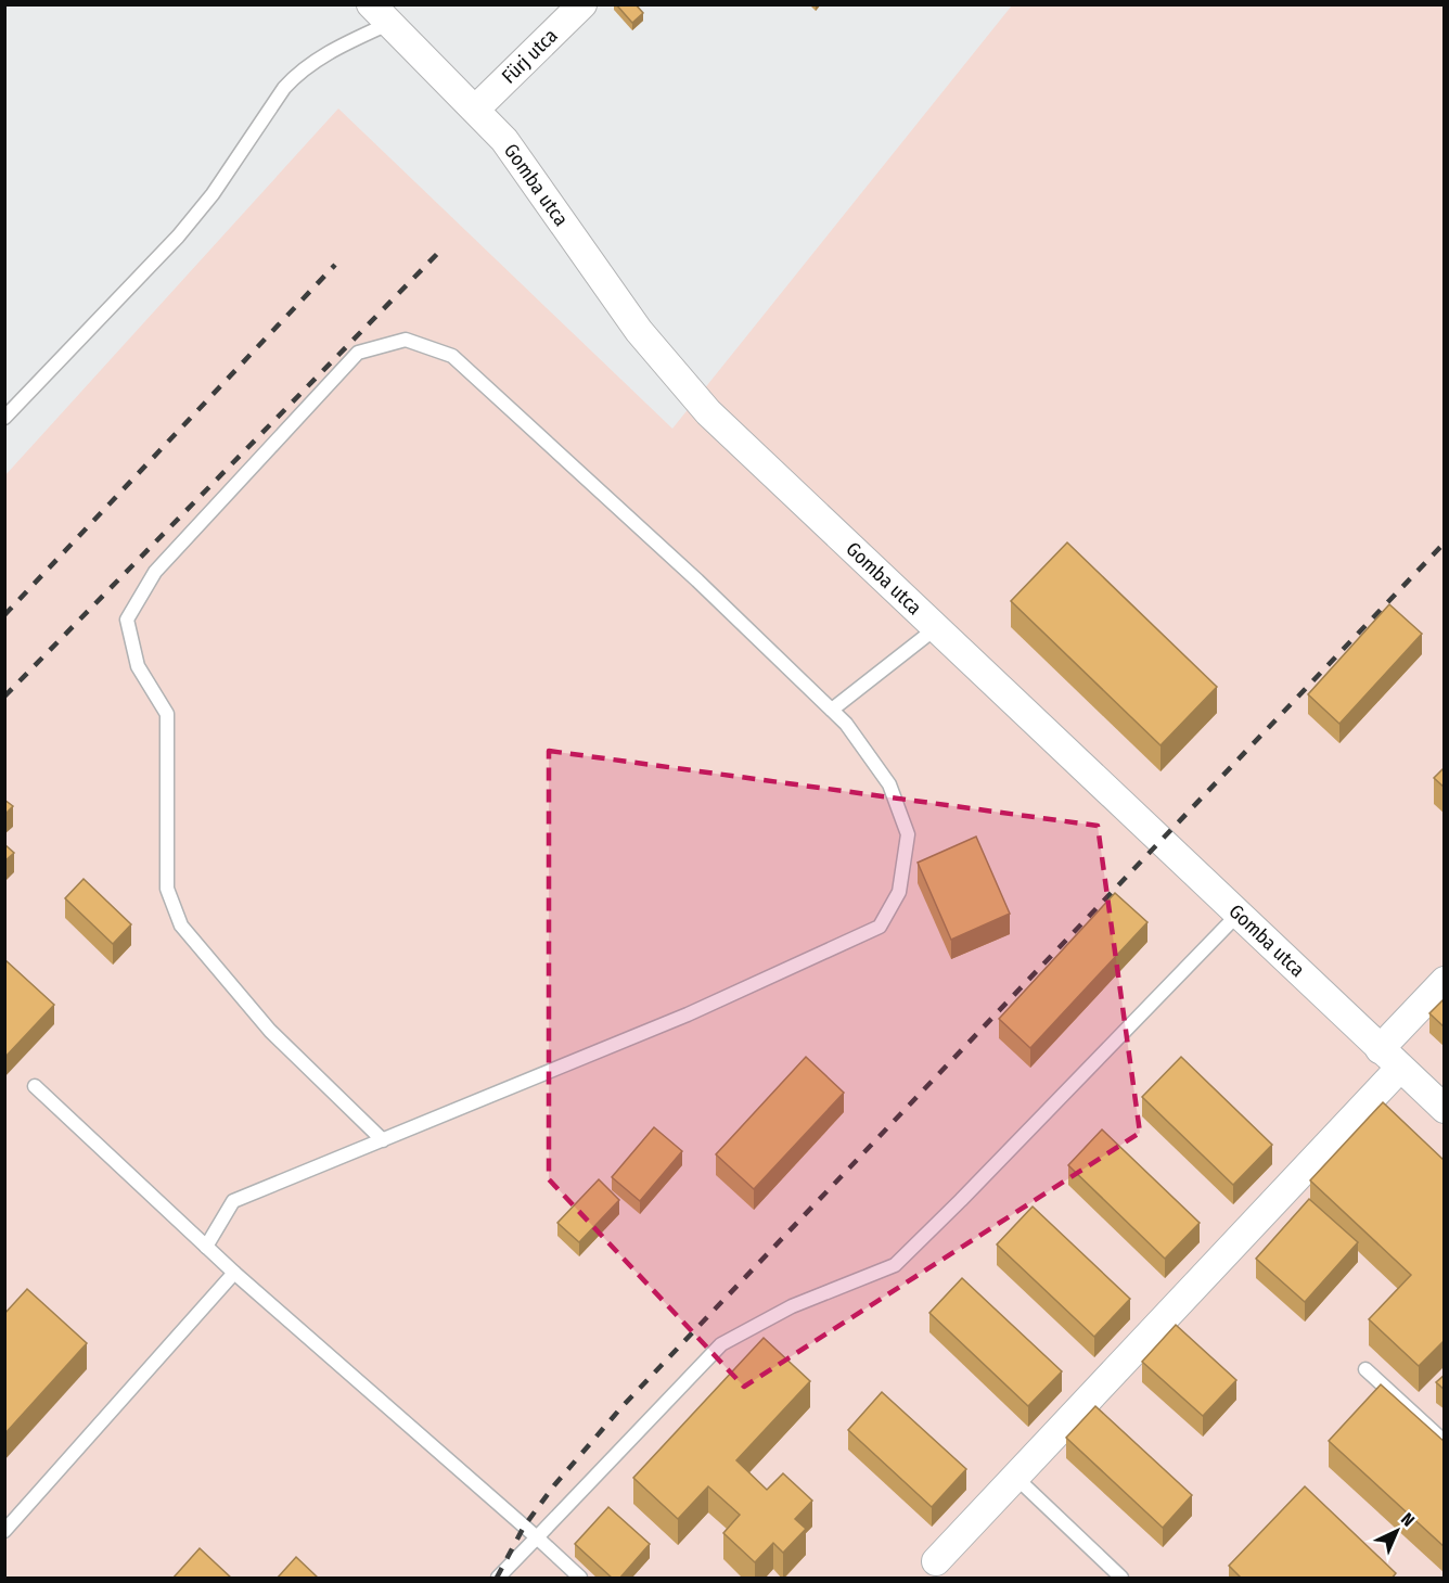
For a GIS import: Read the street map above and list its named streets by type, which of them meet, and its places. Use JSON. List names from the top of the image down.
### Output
{
  "streets": {
    "street": ["Fürj utca", "Gomba utca"]
  },
  "crossings": [
    ["Fürj utca", "Gomba utca"]
  ],
  "north": "top right"
}
